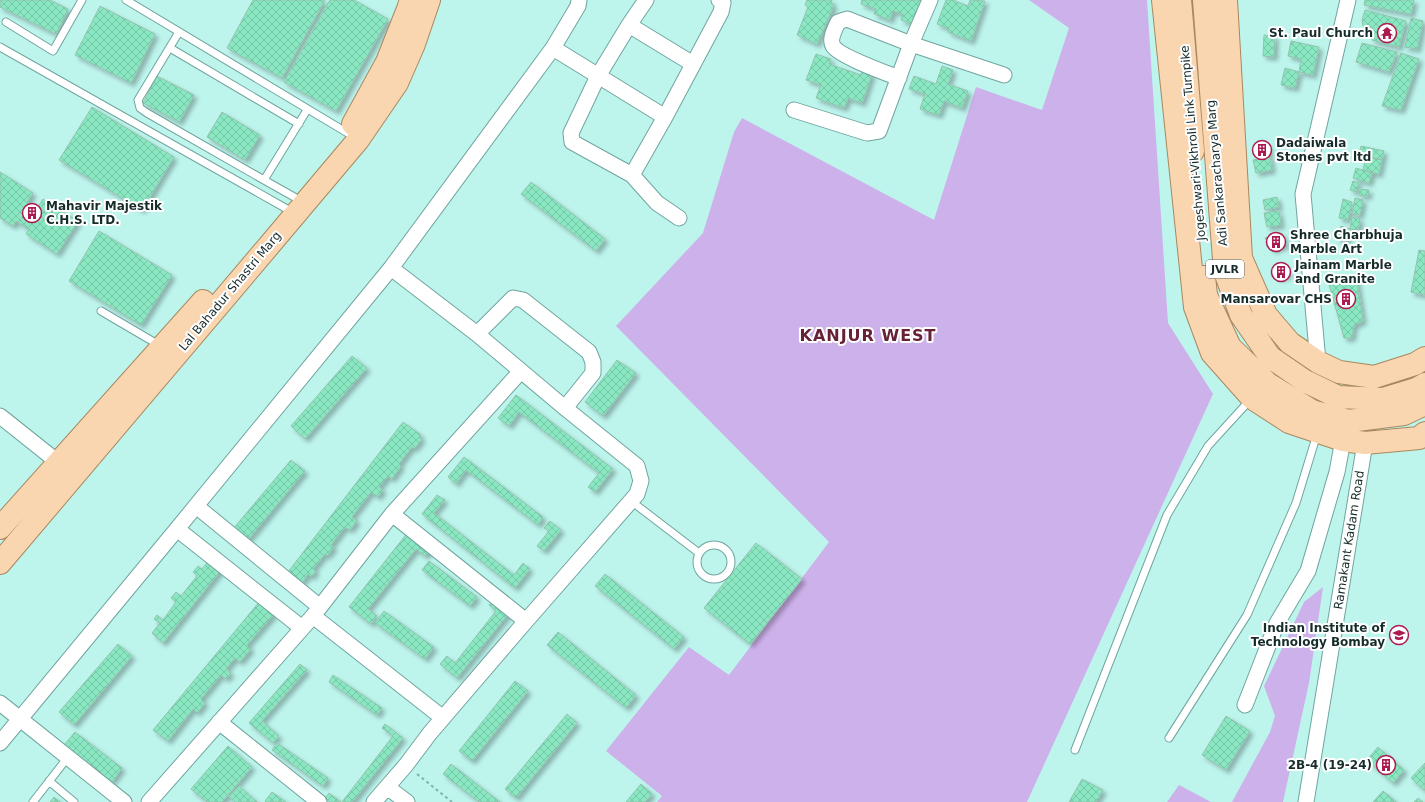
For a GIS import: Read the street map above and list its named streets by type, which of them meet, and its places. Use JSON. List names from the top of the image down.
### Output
{
  "streets": {
    "main road": [
      "Jogeshwari-Vikhroli Link Turnpike",
      "Adi Sankaracharya Marg",
      "JVLR",
      "Lal Bahadur Shastri Marg"
    ],
    "street": ["Ramakant Kadam Road"]
  },
  "districts": ["KANJUR WEST"],
  "places": {
    "temple": ["St. Paul Church"],
    "building": [
      "Dadaiwala Stones pvt ltd",
      "Mahavir Majestik C.H.S. LTD.",
      "Shree Charbhuja Marble Art",
      "Jainam Marble and Granite",
      "Mansarovar CHS",
      "2B-4 (19-24)"
    ],
    "school or university": ["Indian Institute of Technology Bombay"]
  }
}
